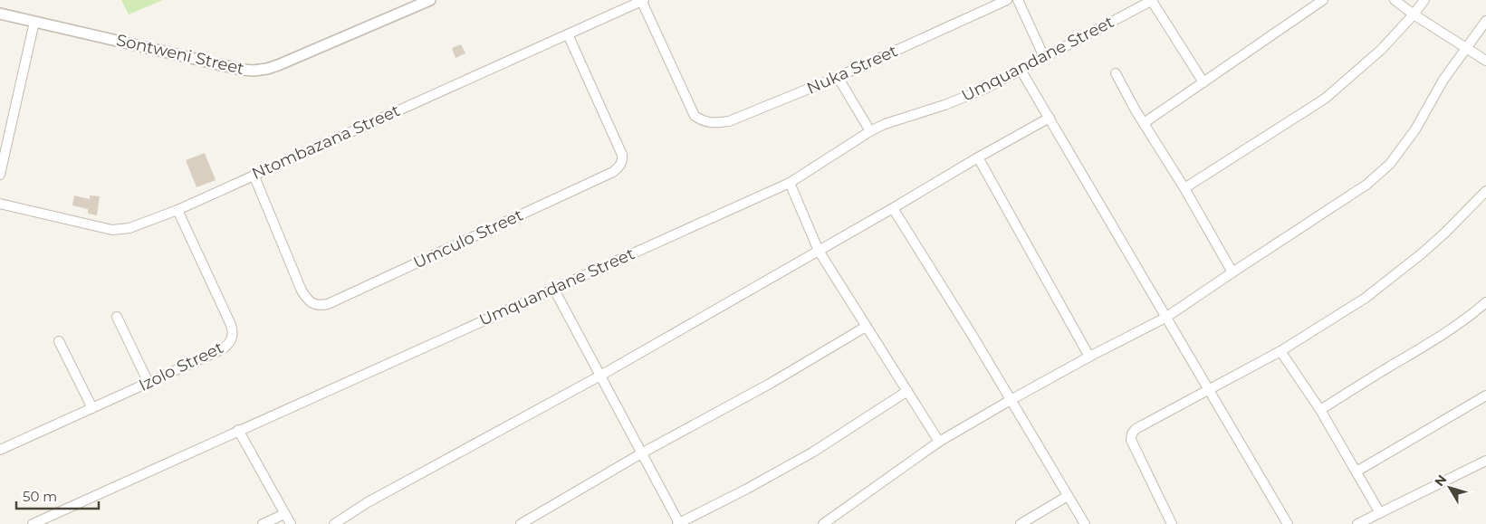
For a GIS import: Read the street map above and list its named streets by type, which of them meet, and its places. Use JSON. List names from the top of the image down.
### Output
{
  "streets": {
    "street": [
      "Sontweni Street",
      "Umquandane Street",
      "Nuka Street",
      "Ntombazana Street",
      "Umculo Street",
      "Izolo Street"
    ]
  },
  "crossings": [
    ["Nuka Street", "Ntombazana Street"],
    ["Ntombazana Street", "Umculo Street"],
    ["Ntombazana Street", "Izolo Street"]
  ],
  "scale_bar": "50 m",
  "north": "top left"
}
